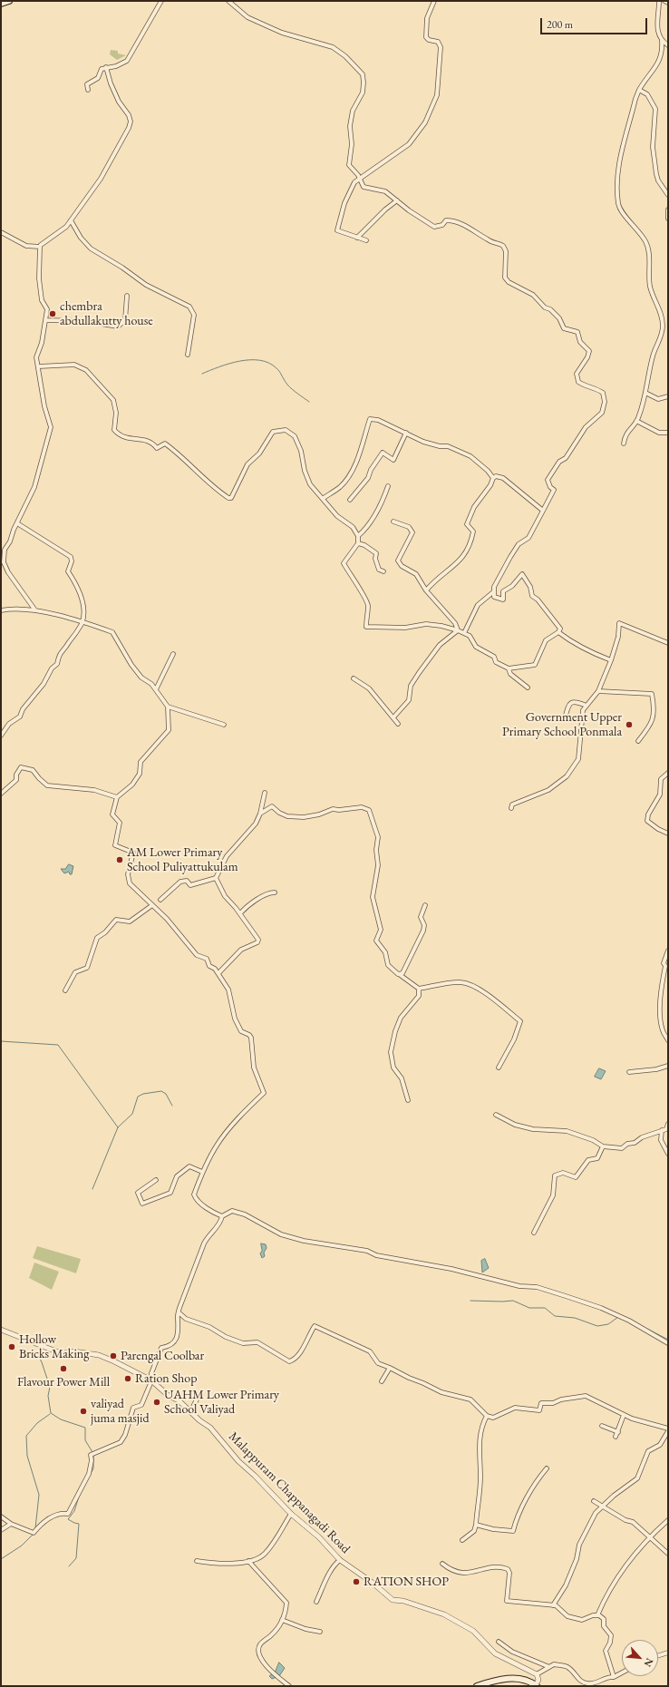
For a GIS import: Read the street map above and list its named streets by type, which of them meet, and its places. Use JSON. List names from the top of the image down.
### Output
{
  "streets": {
    "street": ["Malappuram Chappanagadi Road"]
  },
  "places": [
    "chembra abdullakutty house",
    "Government Upper Primary School Ponmala",
    "AM Lower Primary School Puliyattukulam",
    "Hollow Bricks Making",
    "Parengal Coolbar",
    "Flavour Power Mill",
    "Ration Shop",
    "UAHM Lower Primary School Valiyad",
    "valiyad juma masjid",
    "RATION SHOP"
  ],
  "scale_bar": "200 m",
  "north": "bottom right"
}
